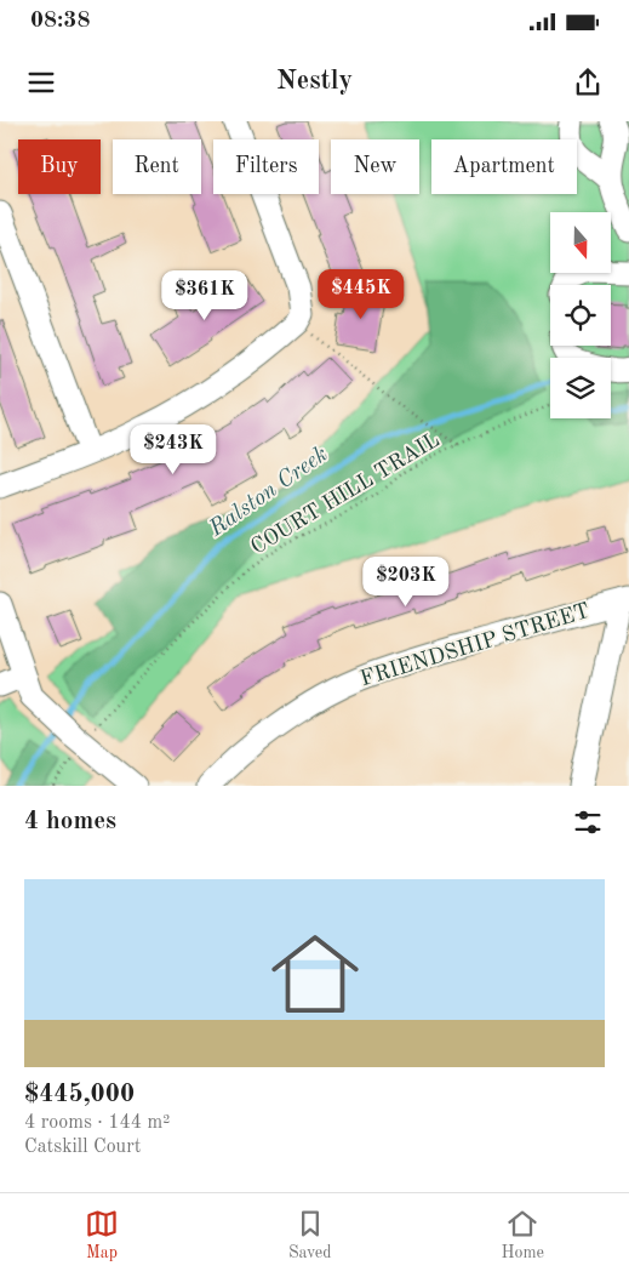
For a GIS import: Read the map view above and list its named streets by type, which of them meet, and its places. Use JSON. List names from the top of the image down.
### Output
{
  "streets": {
    "street": ["FRIENDSHIP STREET"],
    "path": ["COURT HILL TRAIL"]
  },
  "water": ["Ralston Creek"],
  "north": "bottom",
  "page": {
    "status": "08:38",
    "header": "Nestly",
    "chip": [
      "Buy",
      "Rent",
      "Filters",
      "New",
      "Apartment"
    ],
    "price": [
      "$445K",
      "$361K",
      "$243K",
      "$203K"
    ],
    "heading": "4 homes",
    "list": [
      {
        "name": "$445,000",
        "note": "4 rooms · 144 m² · Catskill Court"
      }
    ],
    "tabs": ["Map", "Saved", "Home"]
  }
}
